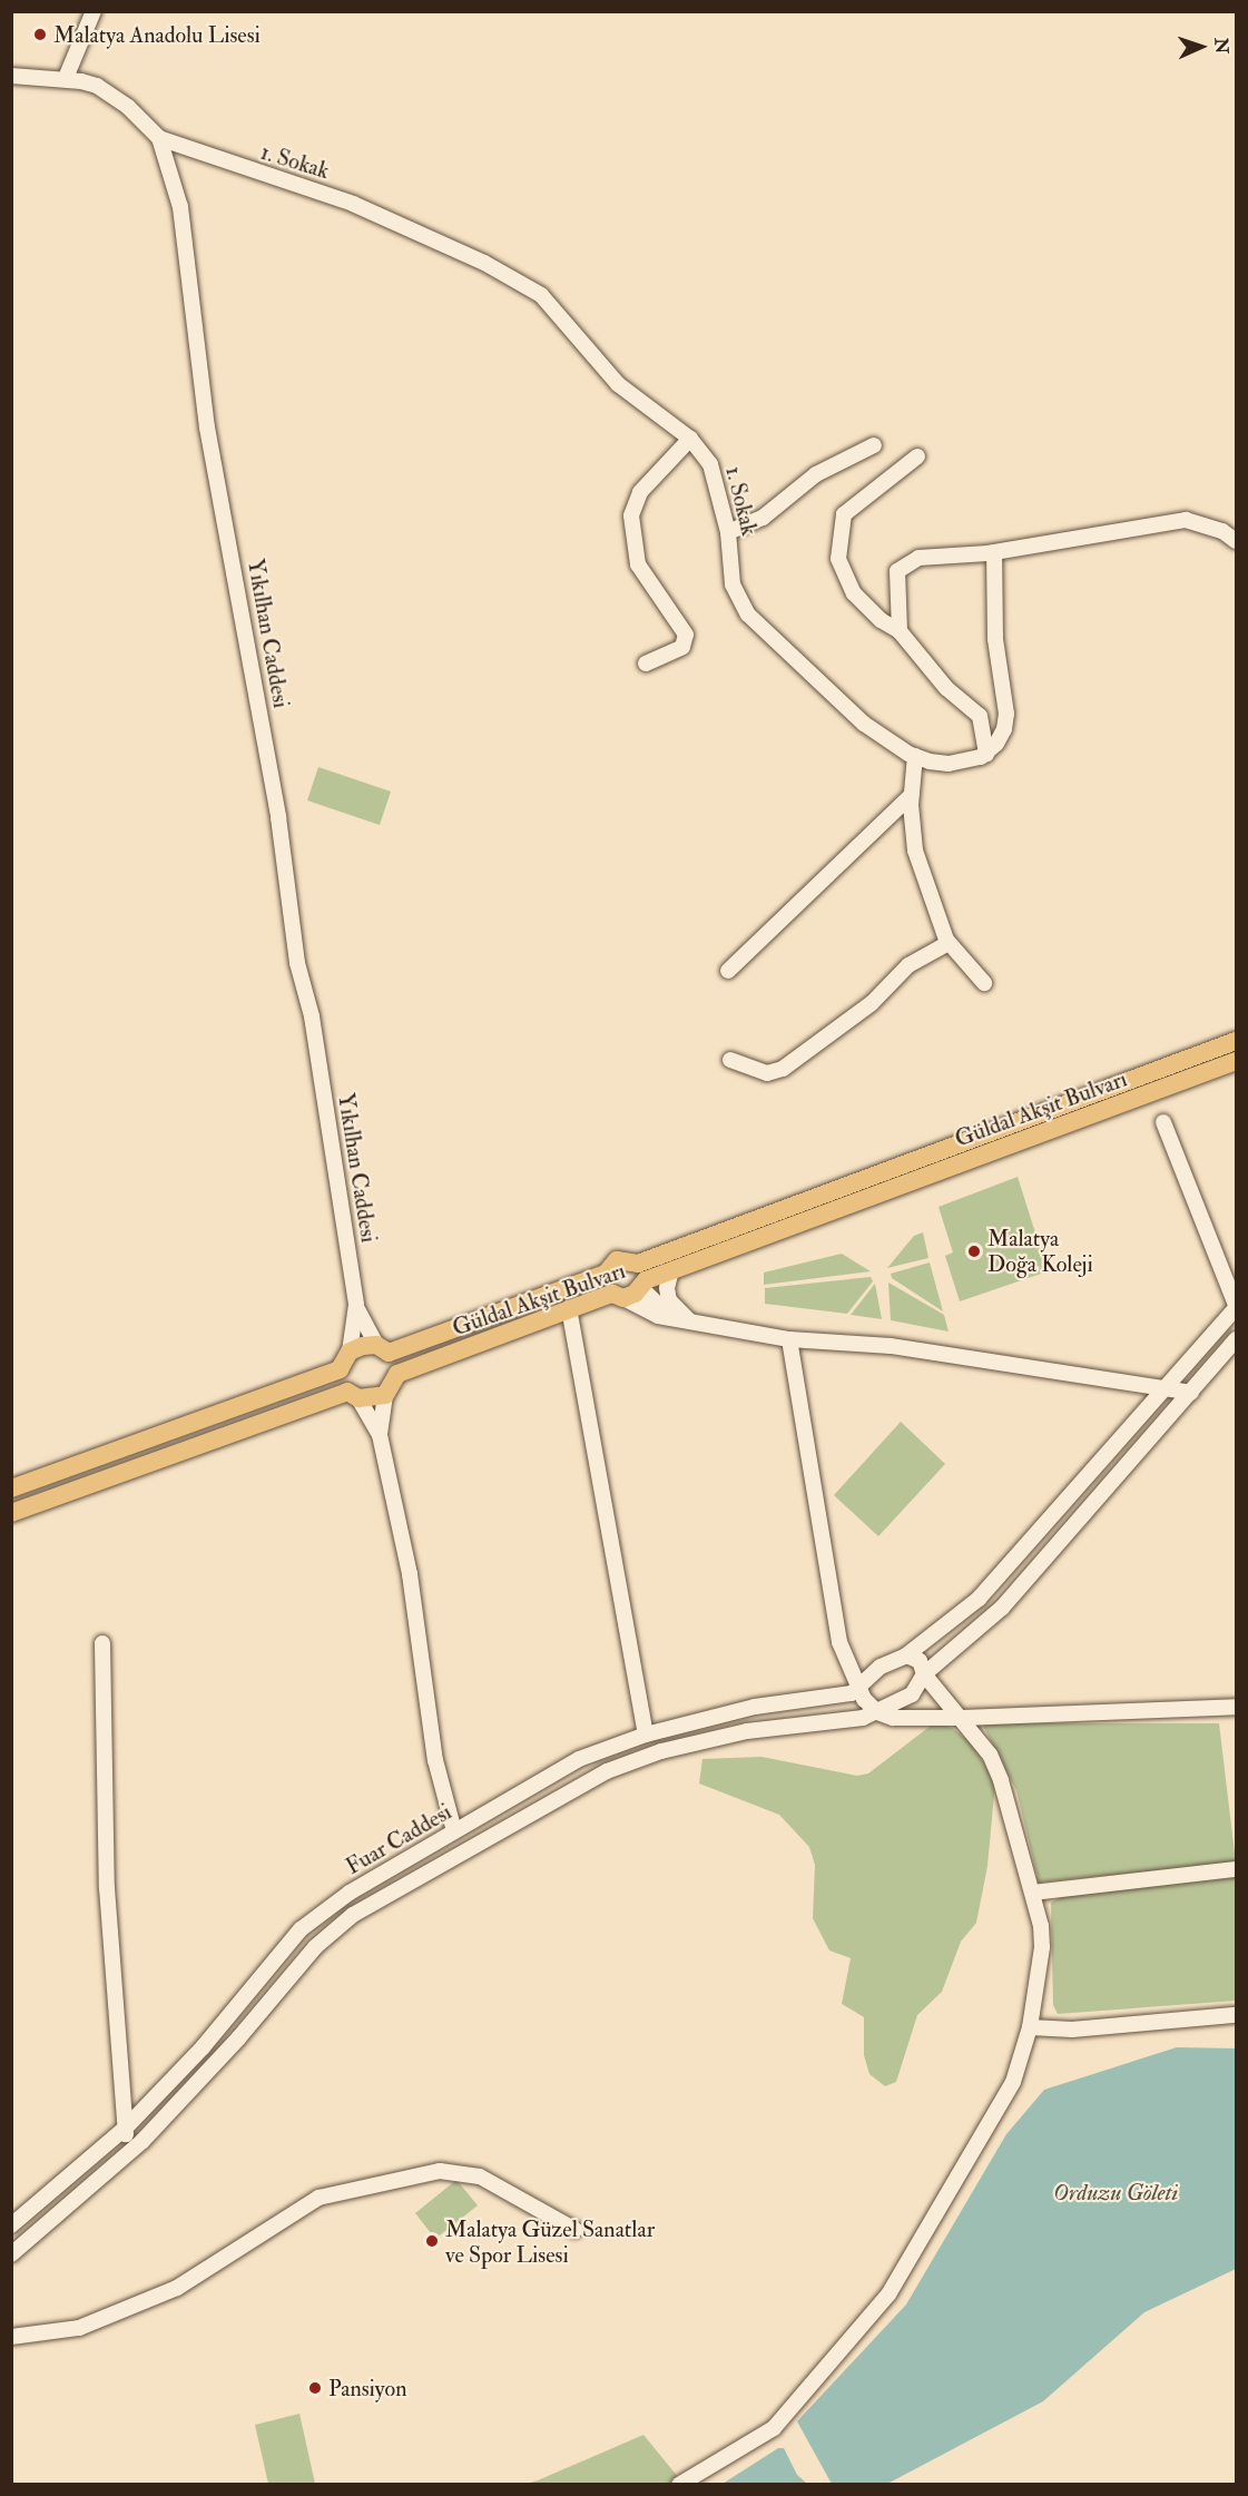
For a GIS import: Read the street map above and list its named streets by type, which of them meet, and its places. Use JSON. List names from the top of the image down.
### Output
{
  "streets": {
    "main road": ["Güldal Akşit Bulvarı"],
    "street": ["1. Sokak", "Yıkılhan Caddesi", "Fuar Caddesi"]
  },
  "crossings": [
    ["1. Sokak", "Yıkılhan Caddesi"],
    ["Yıkılhan Caddesi", "Güldal Akşit Bulvarı"]
  ],
  "water": ["Orduzu Göleti"],
  "places": [
    "Malatya Anadolu Lisesi",
    "Malatya Doğa Koleji",
    "Malatya Güzel Sanatlar ve Spor Lisesi",
    "Pansiyon"
  ],
  "north": "right"
}
